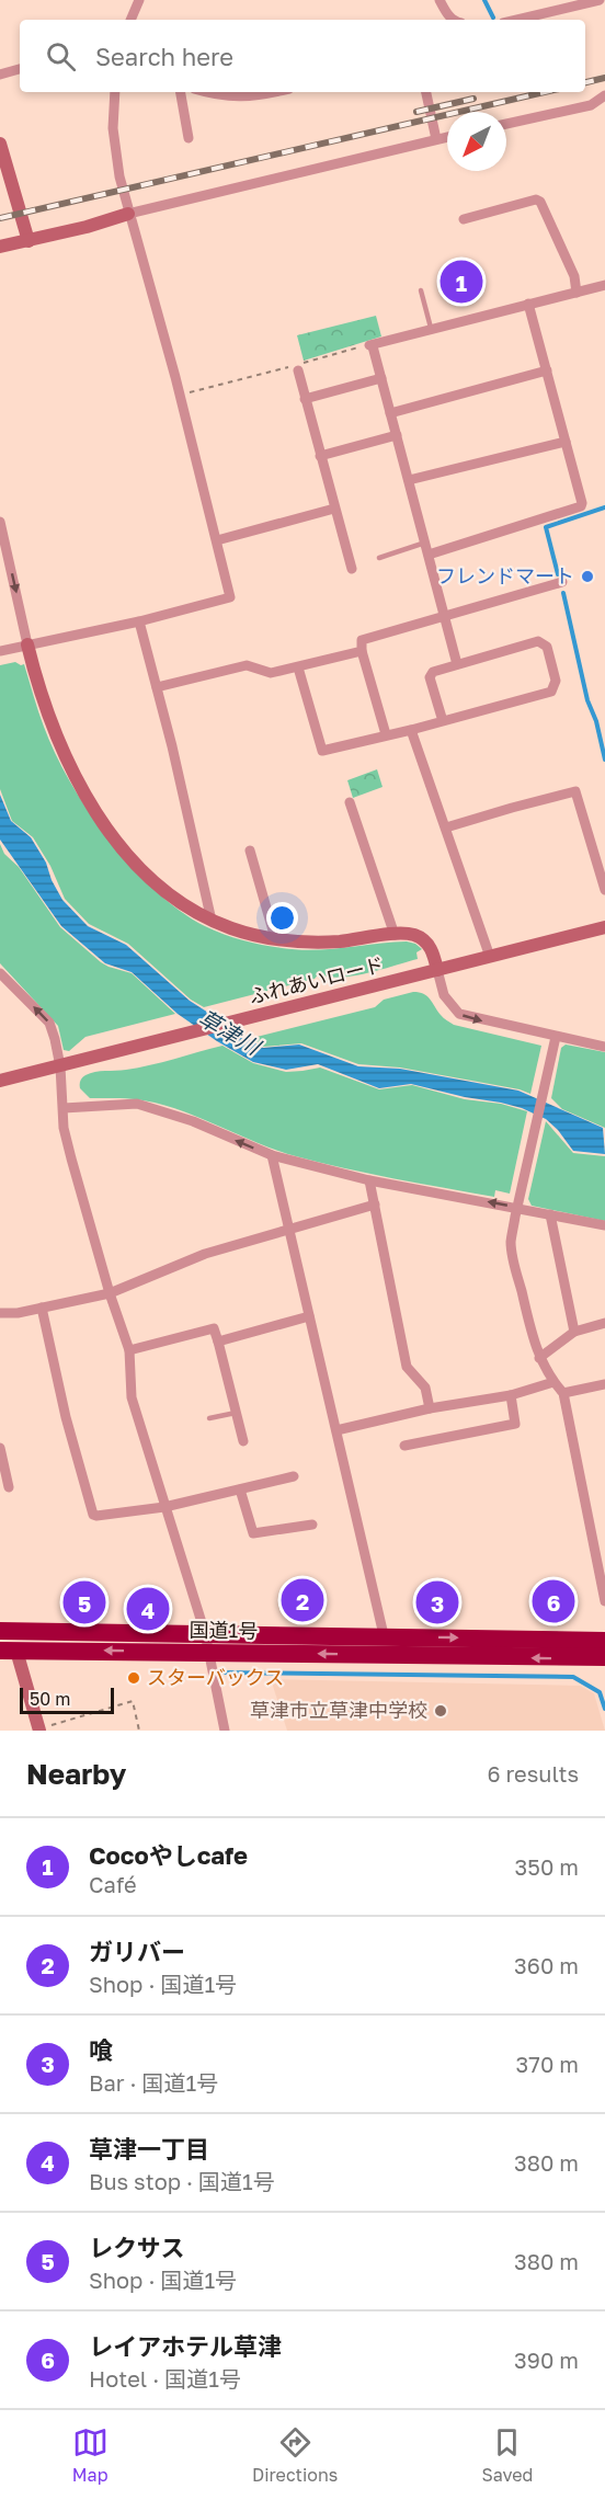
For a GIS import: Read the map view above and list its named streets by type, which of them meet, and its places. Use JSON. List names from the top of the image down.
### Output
{
  "streets": {
    "highway": ["国道1号"],
    "street": ["ふれあいロード"]
  },
  "water": ["草津川"],
  "places": ["フレンドマート", "スターバックス", "草津市立草津中学校"],
  "scale_bar": "50 m",
  "north": "bottom left",
  "page": {
    "search": "Search here",
    "pins": [
      "1",
      "2",
      "6",
      "3",
      "5",
      "4"
    ],
    "scale": "50 m",
    "heading": ["Nearby", "6 results"],
    "list": [
      {
        "mark": "1",
        "name": "Cocoやしcafe",
        "note": "Café",
        "value": "350 m"
      },
      {
        "mark": "2",
        "name": "ガリバー",
        "note": "Shop · 国道1号",
        "value": "360 m"
      },
      {
        "mark": "3",
        "name": "喰",
        "note": "Bar · 国道1号",
        "value": "370 m"
      },
      {
        "mark": "4",
        "name": "草津一丁目",
        "note": "Bus stop · 国道1号",
        "value": "380 m"
      },
      {
        "mark": "5",
        "name": "レクサス",
        "note": "Shop · 国道1号",
        "value": "380 m"
      },
      {
        "mark": "6",
        "name": "レイアホテル草津",
        "note": "Hotel · 国道1号",
        "value": "390 m"
      }
    ],
    "nav": ["Map", "Directions", "Saved"]
  }
}
